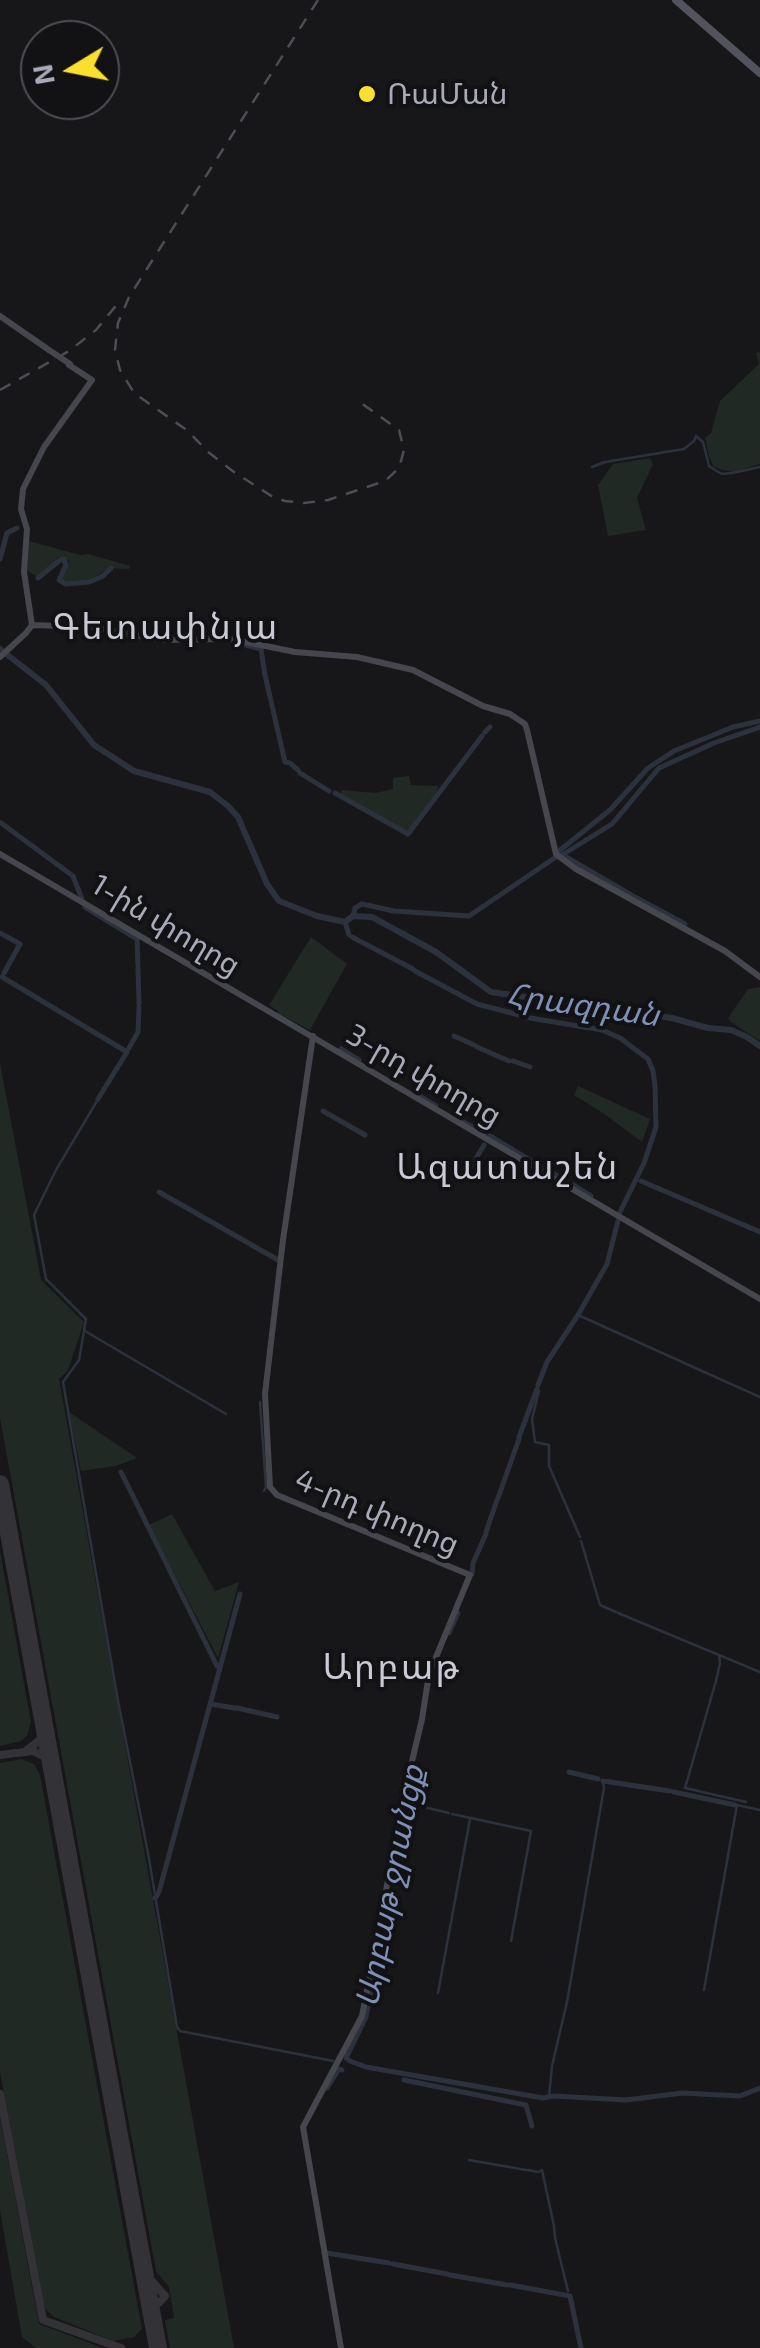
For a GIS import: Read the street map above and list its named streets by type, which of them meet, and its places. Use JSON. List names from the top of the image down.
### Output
{
  "streets": {
    "main road": ["1-ին փողոց", "3-րդ փողոց", "4-րդ փողոց"]
  },
  "crossings": [
    ["1-ին փողոց", "3-րդ փողոց"],
    ["1-ին փողոց", "4-րդ փողոց"],
    ["3-րդ փողոց", "4-րդ փողոց"]
  ],
  "districts": ["Գետափնյա", "Ազատաշեն", "Արբաթ"],
  "water": ["Հրազդան", "Արբաթ ջրանցք"],
  "places": ["ՌաՄան"],
  "north": "left"
}
